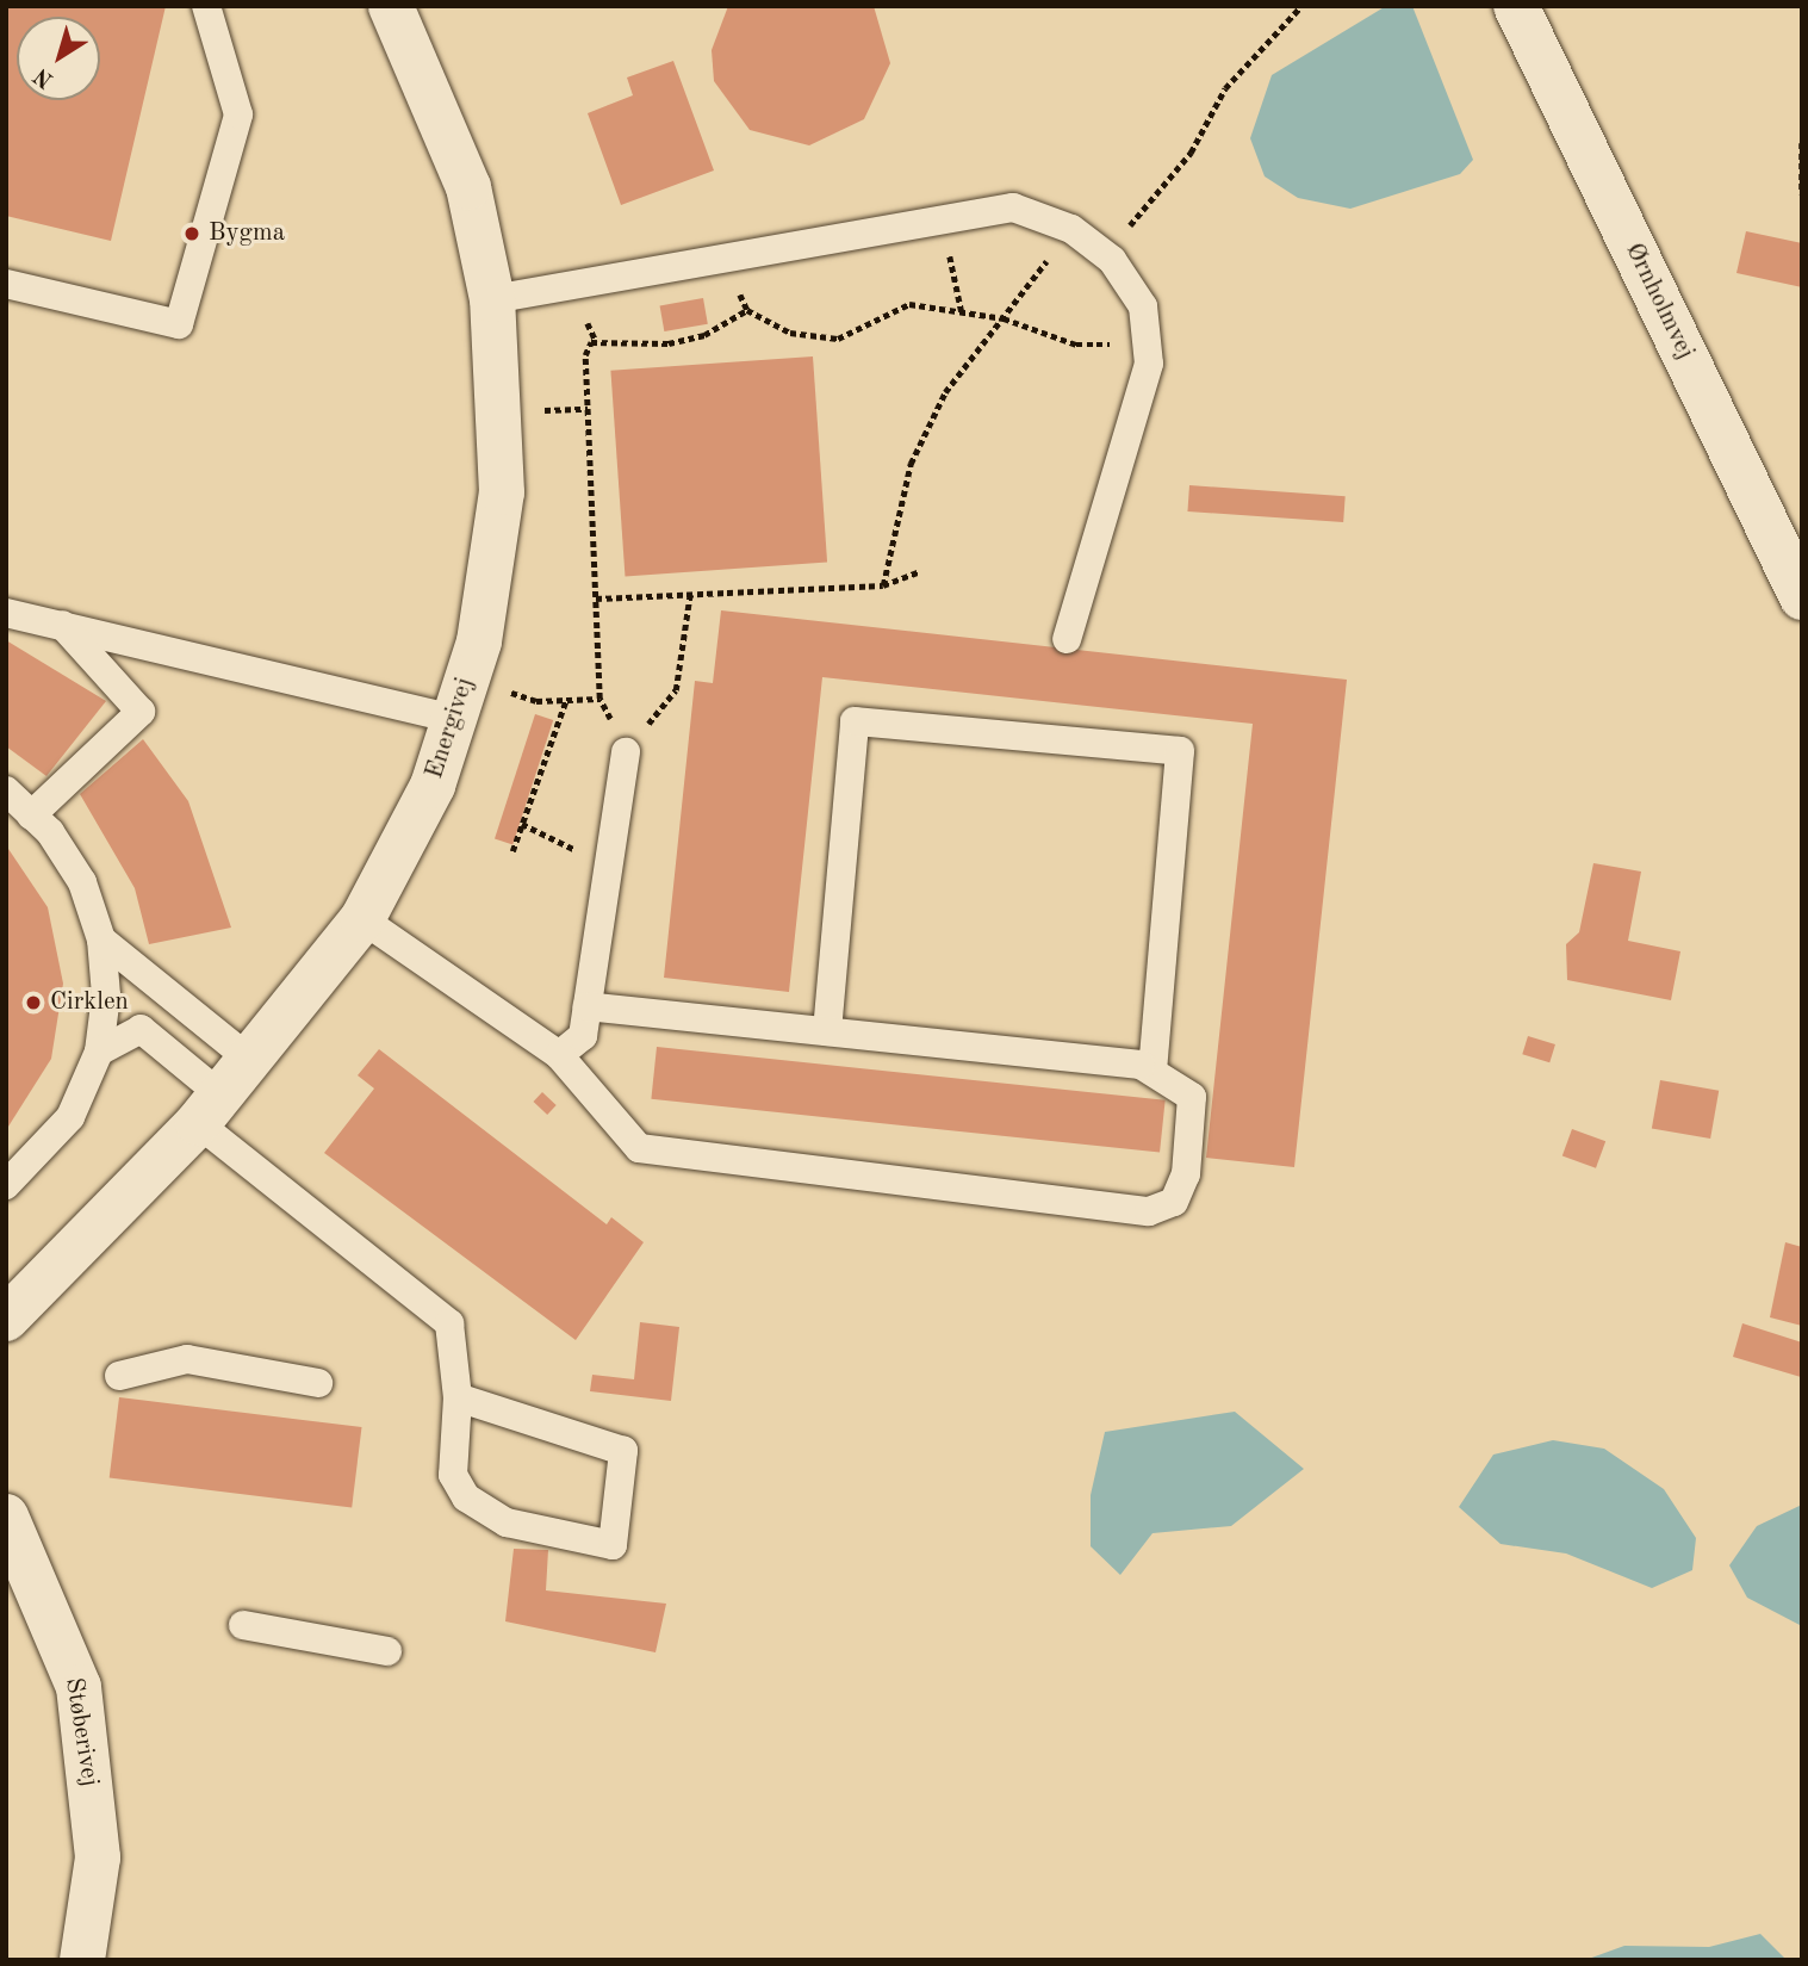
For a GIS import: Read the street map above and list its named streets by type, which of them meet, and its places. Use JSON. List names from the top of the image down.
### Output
{
  "streets": {
    "street": ["Ørnholmvej", "Energivej", "Støberivej"]
  },
  "places": ["Bygma", "Cirklen"],
  "north": "bottom left"
}
